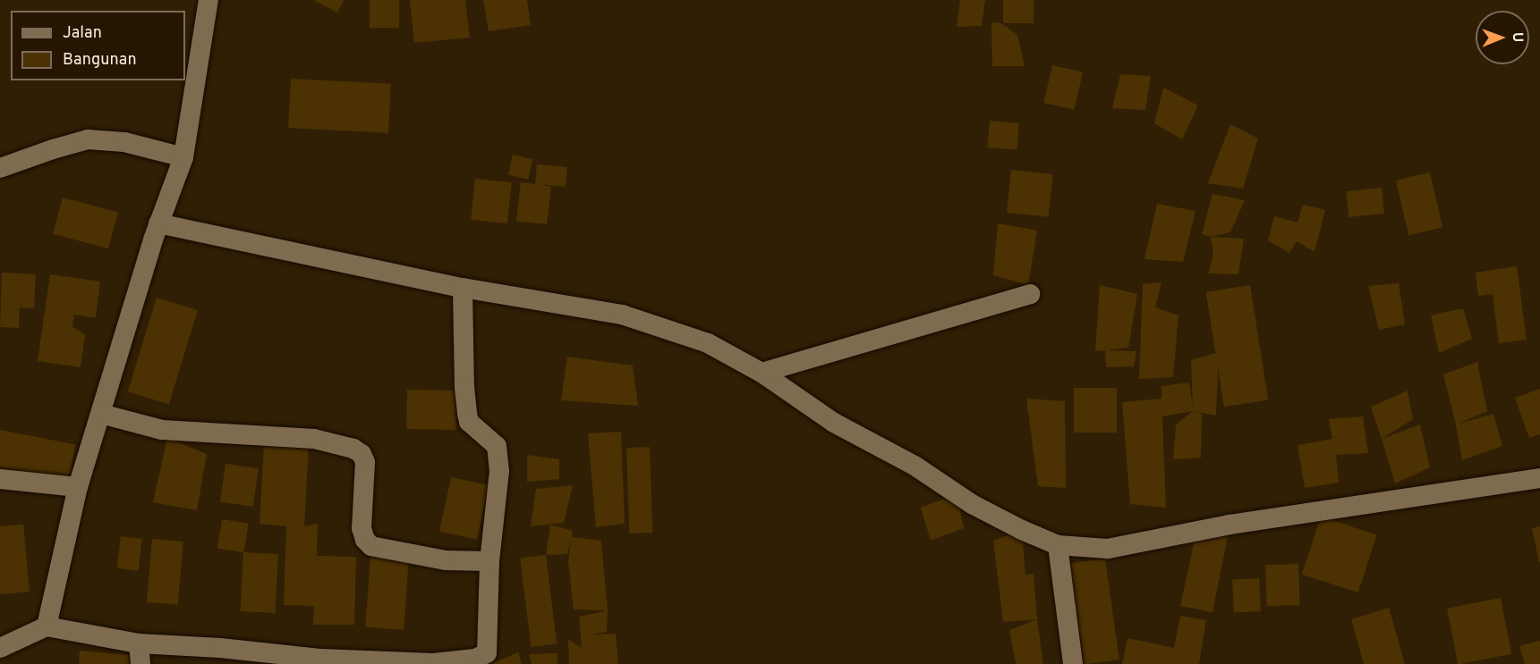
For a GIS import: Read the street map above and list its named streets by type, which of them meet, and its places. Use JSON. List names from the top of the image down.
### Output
{
  "legend": ["Jalan", "Bangunan"],
  "north": "right"
}
